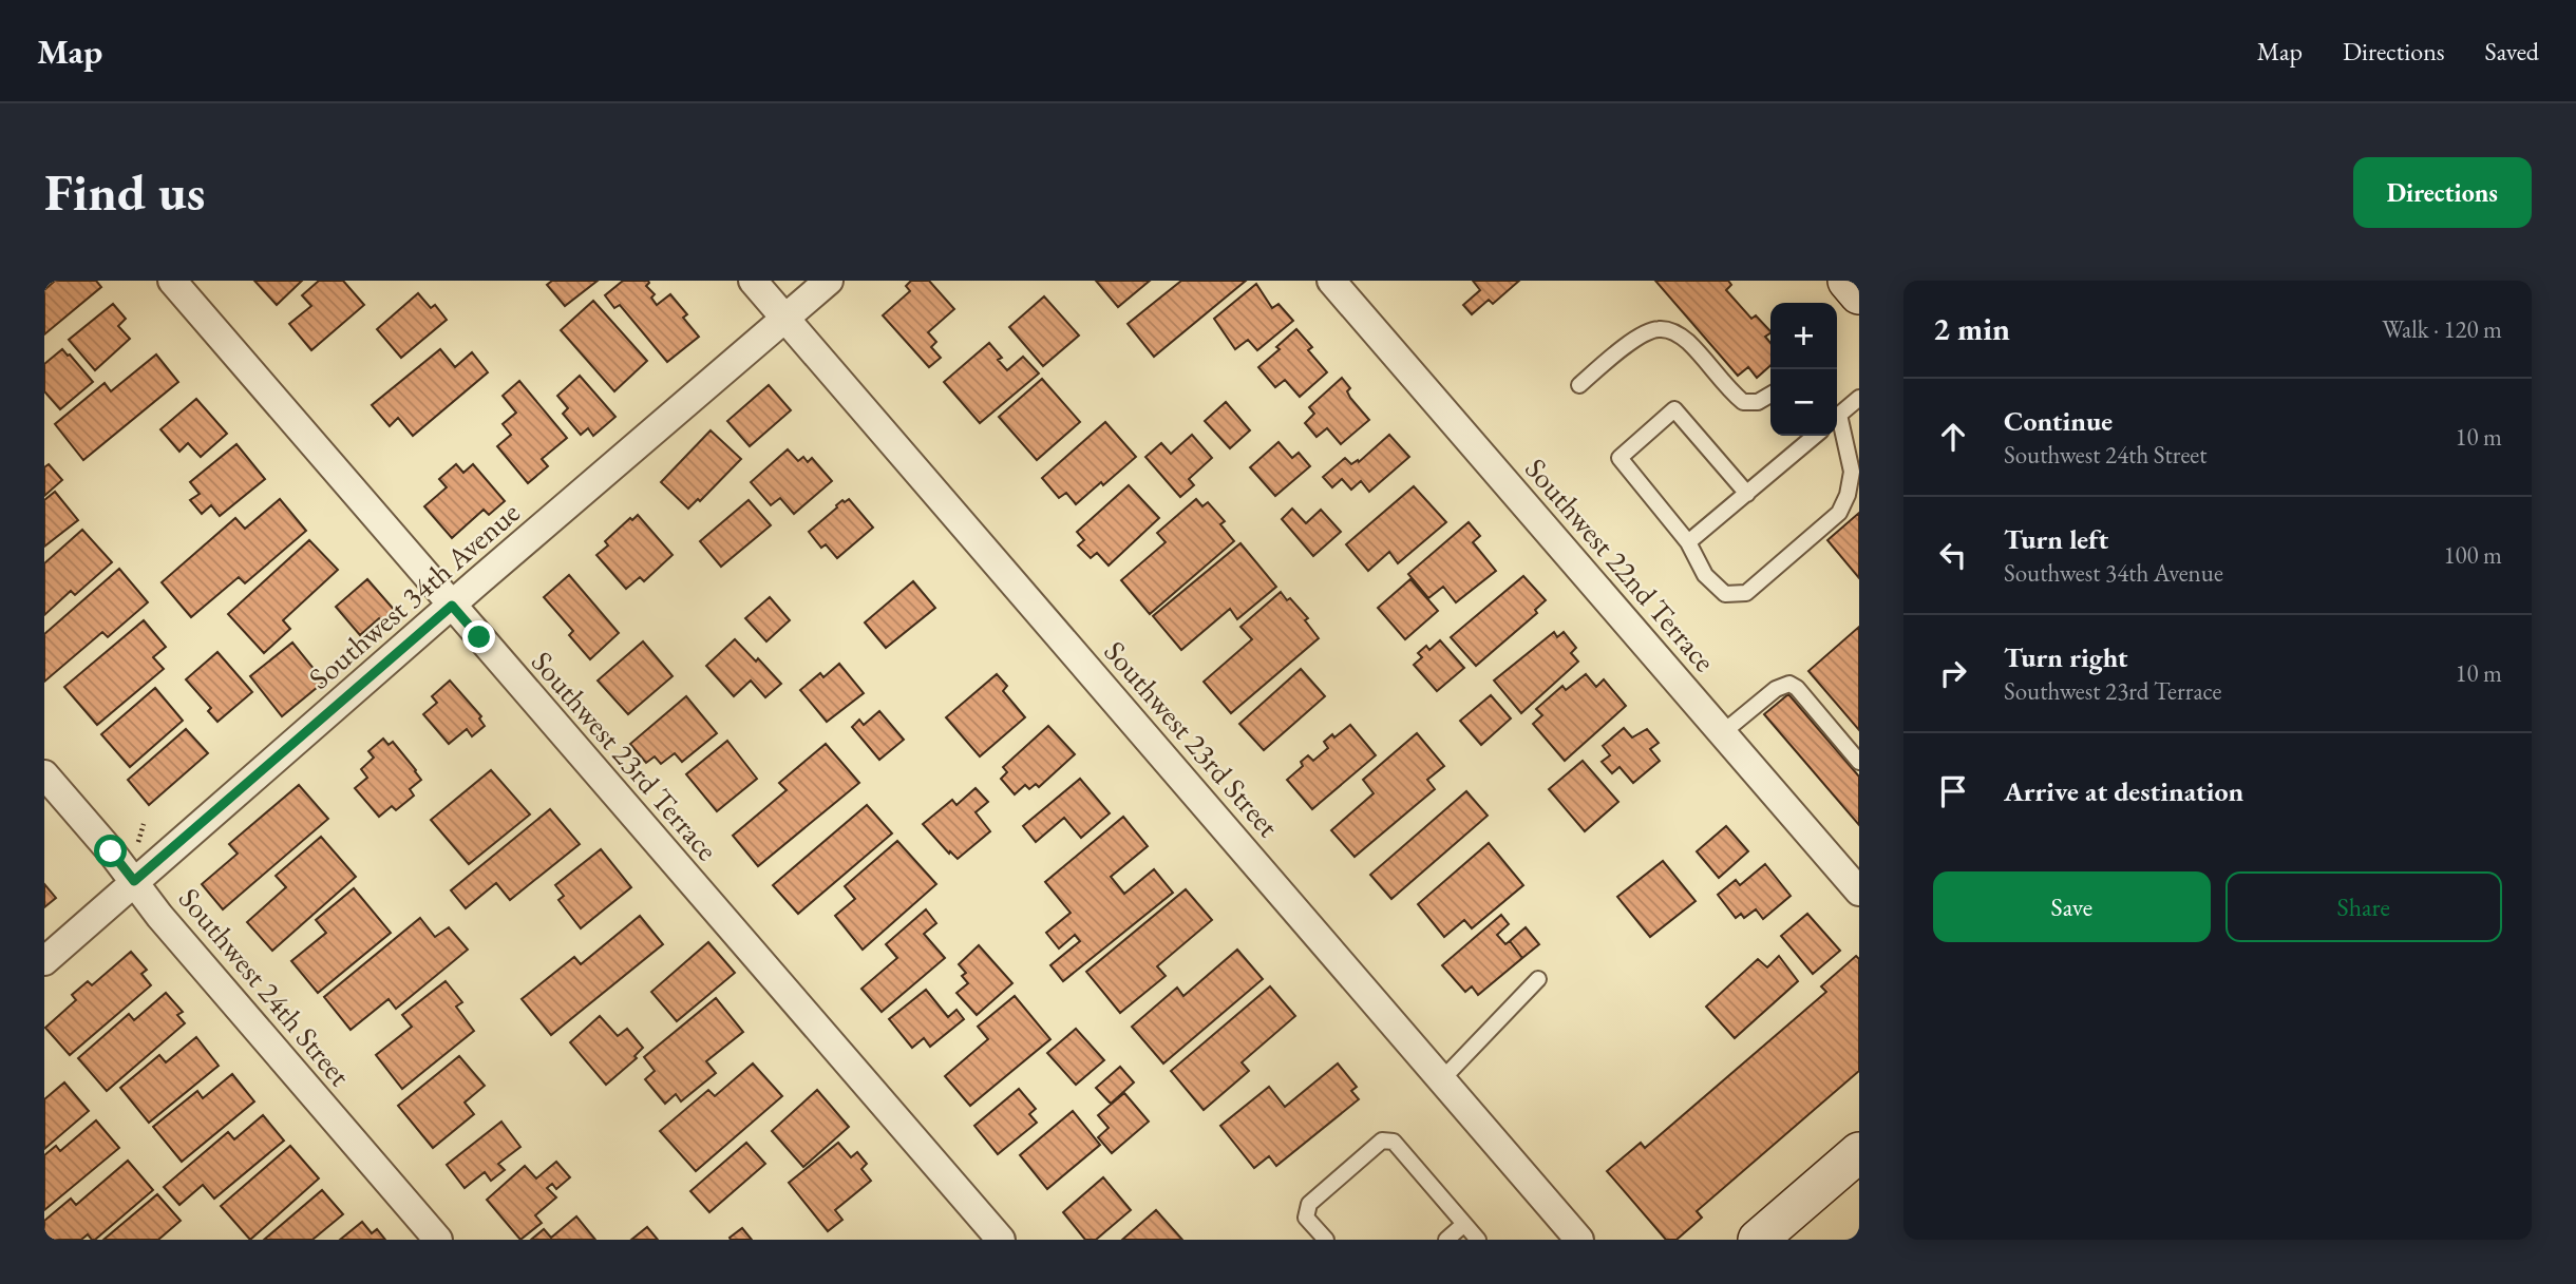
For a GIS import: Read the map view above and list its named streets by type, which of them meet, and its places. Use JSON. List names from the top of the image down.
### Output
{
  "streets": {
    "street": [
      "Southwest 22nd Terrace",
      "Southwest 34th Avenue",
      "Southwest 23rd Street",
      "Southwest 23rd Terrace",
      "Southwest 24th Street"
    ]
  },
  "crossings": [
    ["Southwest 34th Avenue", "Southwest 23rd Street"],
    ["Southwest 34th Avenue", "Southwest 23rd Terrace"],
    ["Southwest 34th Avenue", "Southwest 24th Street"]
  ],
  "page": {
    "header": "Map",
    "nav": ["Map", "Directions", "Saved"],
    "buttons": [
      "Directions",
      ["Save", "Share"]
    ],
    "title": "Find us",
    "heading": ["2 min", "Walk · 120 m"],
    "map_buttons": ["+", "−"],
    "list": [
      ["Continue", "Southwest 24th Street", "10 m"],
      ["Turn left", "Southwest 34th Avenue", "100 m"],
      ["Turn right", "Southwest 23rd Terrace", "10 m"],
      "Arrive at destination"
    ]
  }
}
